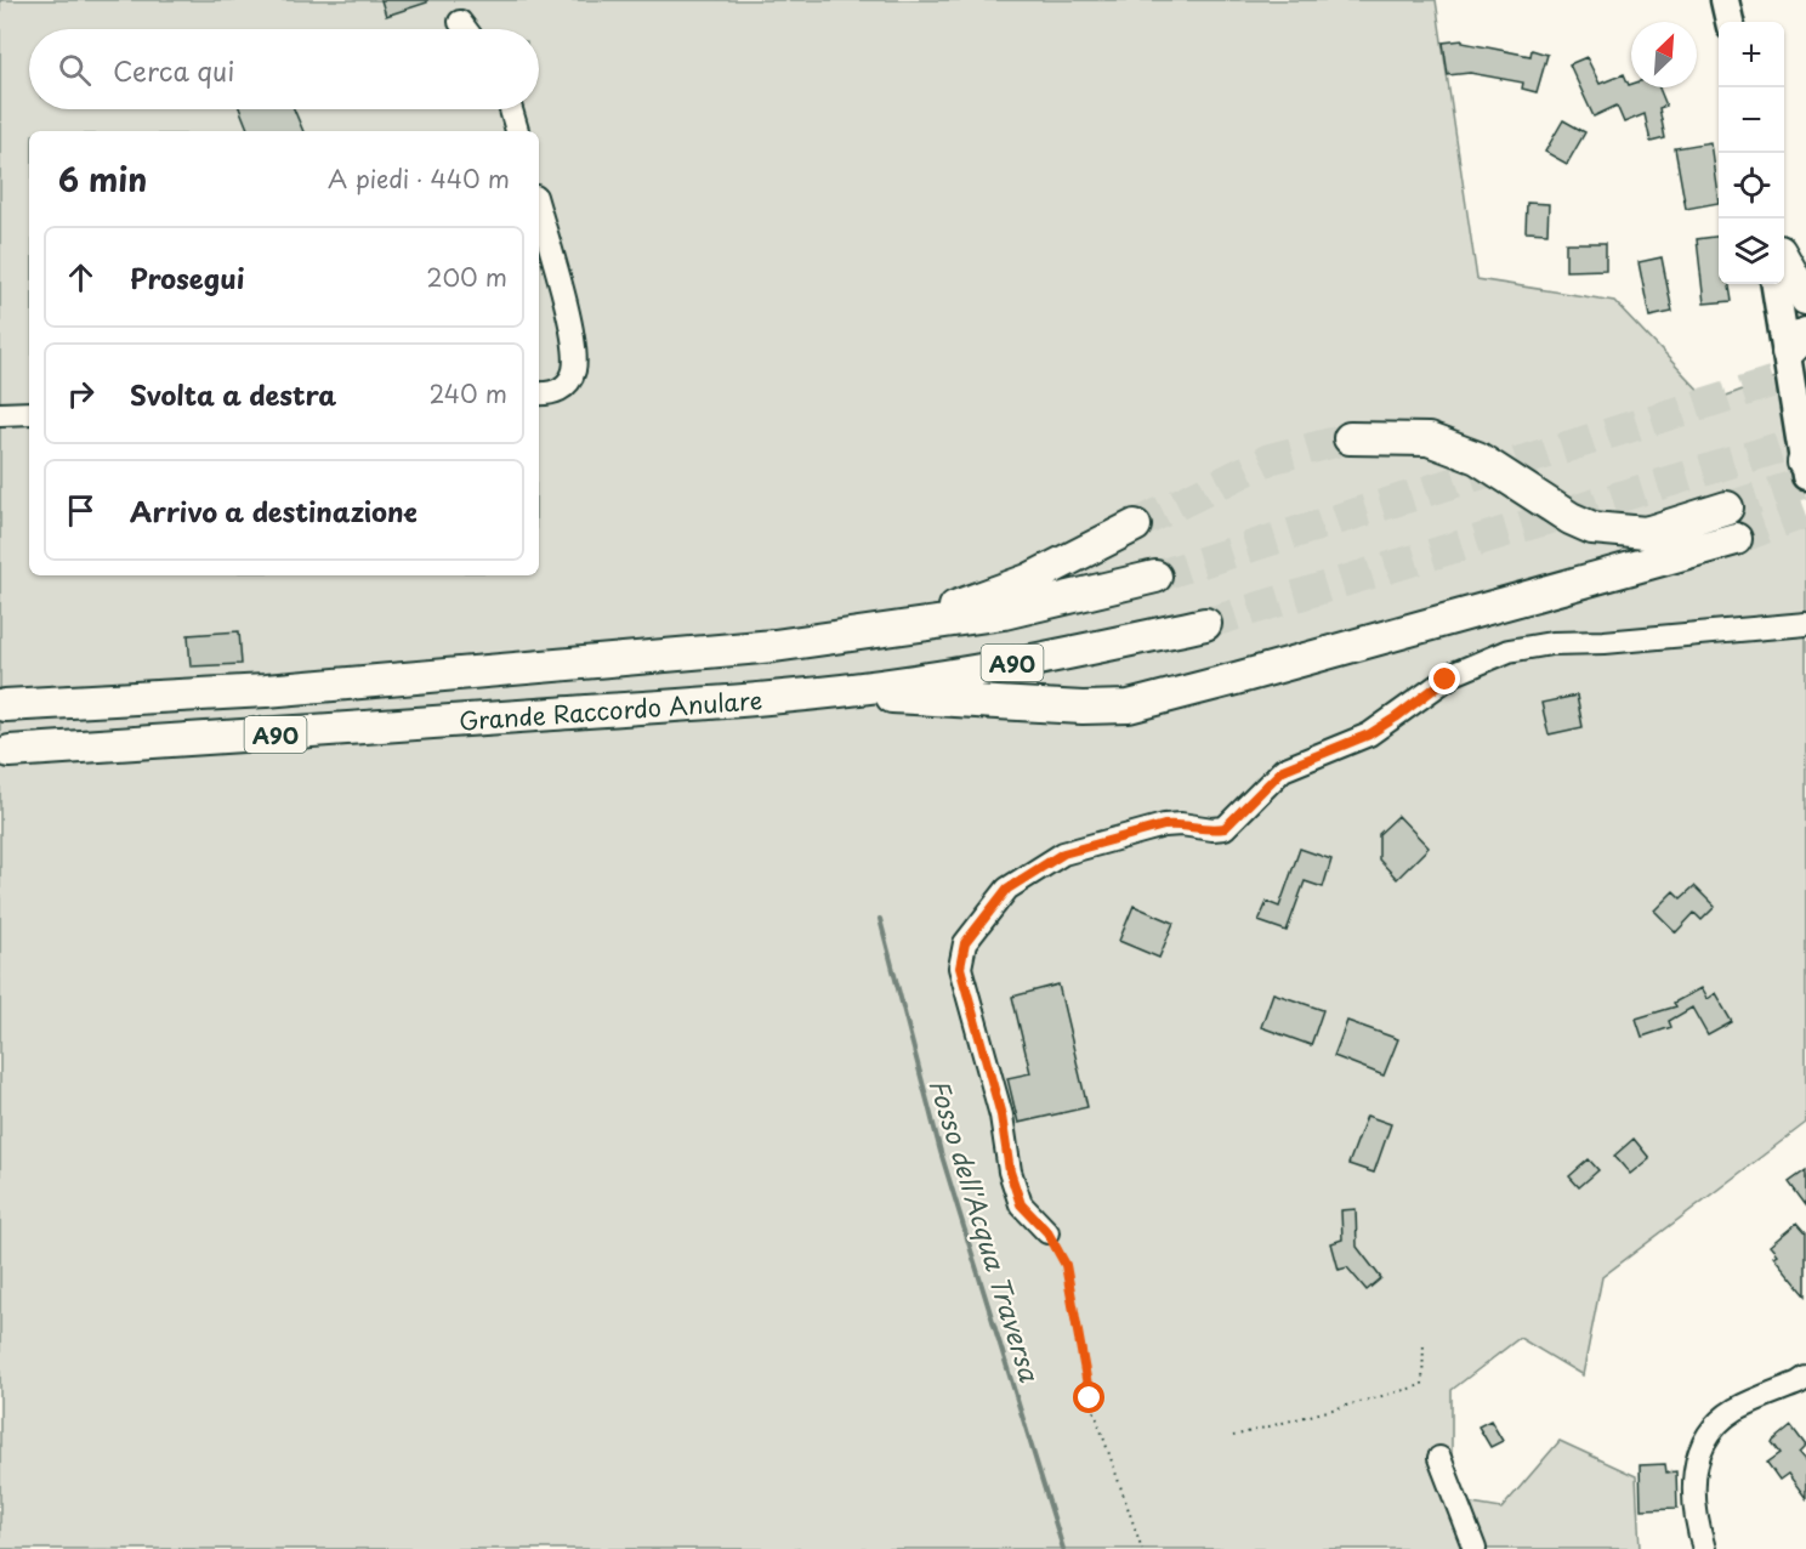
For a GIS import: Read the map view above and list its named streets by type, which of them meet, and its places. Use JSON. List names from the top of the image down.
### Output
{
  "streets": {
    "highway": ["A90", "Grande Raccordo Anulare"]
  },
  "water": ["Fosso dell'Acqua Traversa"],
  "north": "top right",
  "page": {
    "map_buttons": ["+", "−"],
    "search": "Cerca qui",
    "heading": ["6 min", "A piedi · 440 m"],
    "list": [
      ["Prosegui", "200 m"],
      ["Svolta a destra", "240 m"],
      "Arrivo a destinazione"
    ]
  }
}
